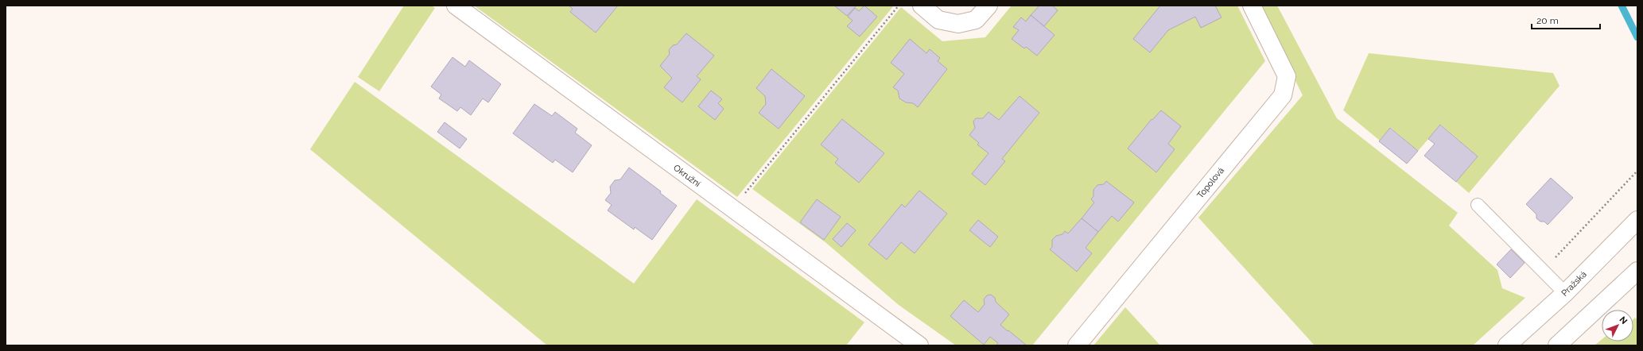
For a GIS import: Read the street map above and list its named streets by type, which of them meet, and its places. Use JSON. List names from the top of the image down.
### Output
{
  "streets": {
    "street": ["Okružní", "Topolová", "Pražská"]
  },
  "scale_bar": "20 m",
  "north": "top right"
}
